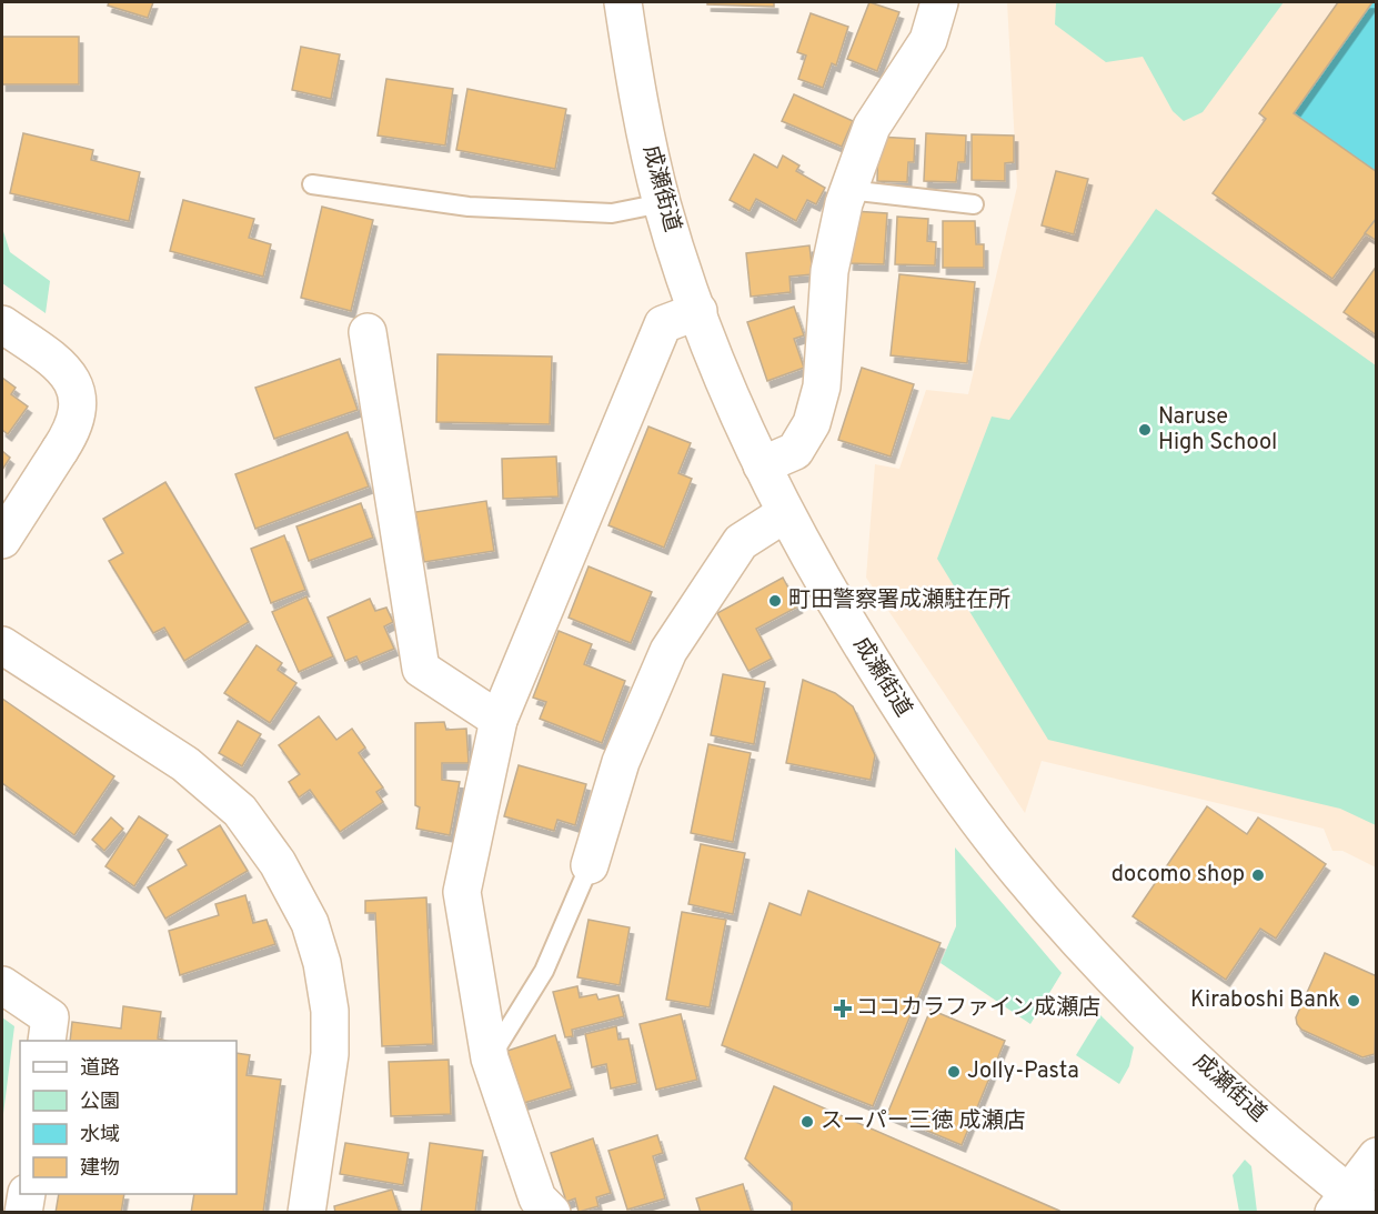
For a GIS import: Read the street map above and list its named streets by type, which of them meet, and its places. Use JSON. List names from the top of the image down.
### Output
{
  "streets": {
    "street": ["成瀬街道"]
  },
  "places": {
    "other": [
      "Naruse High School",
      "町田警察署成瀬駐在所",
      "docomo shop",
      "Kiraboshi Bank",
      "Jolly-Pasta",
      "スーパー三徳 成瀬店"
    ],
    "health": ["ココカラファイン成瀬店"]
  },
  "legend": [
    "道路",
    "公園",
    "水域",
    "建物"
  ]
}
